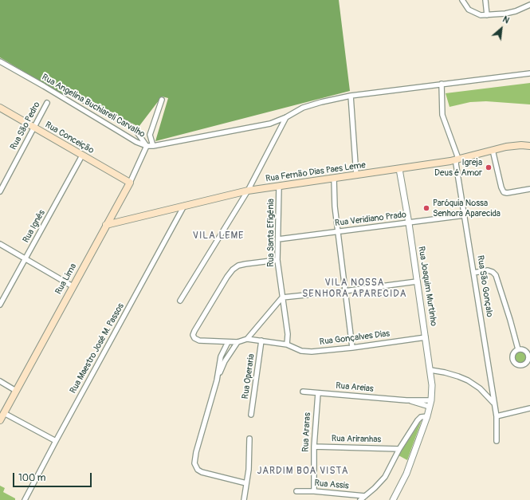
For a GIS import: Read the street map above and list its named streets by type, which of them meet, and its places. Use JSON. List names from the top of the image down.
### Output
{
  "streets": {
    "main road": ["Rua Conceição", "Rua Fernão Dias Paes Leme", "Rua Lima"],
    "street": [
      "Rua Angelina Buchiareli Carvalho",
      "Rua São Pedro",
      "Rua Veridiano Prado",
      "Rua Ignês",
      "Rua Santa Efigênia",
      "Rua Joaquim Murtinho",
      "Rua São Gonçalo",
      "Rua Gonçalves Dias",
      "Rua Maestro José M. Passos",
      "Rua Operaria",
      "Rua Areias",
      "Rua Araras",
      "Rua Ariranhas",
      "Rua Assis"
    ]
  },
  "crossings": [
    ["Rua Angelina Buchiareli Carvalho", "Rua Lima"],
    ["Rua São Pedro", "Rua Conceição"],
    ["Rua Conceição", "Rua Ignês"],
    ["Rua Conceição", "Rua Lima"],
    ["Rua Fernão Dias Paes Leme", "Rua Santa Efigênia"],
    ["Rua Fernão Dias Paes Leme", "Rua Lima"],
    ["Rua Fernão Dias Paes Leme", "Rua Joaquim Murtinho"],
    ["Rua Fernão Dias Paes Leme", "Rua São Gonçalo"],
    ["Rua Fernão Dias Paes Leme", "Rua Maestro José M. Passos"],
    ["Rua Veridiano Prado", "Rua Santa Efigênia"],
    ["Rua Veridiano Prado", "Rua Joaquim Murtinho"],
    ["Rua Veridiano Prado", "Rua São Gonçalo"],
    ["Rua Santa Efigênia", "Rua Gonçalves Dias"],
    ["Rua Joaquim Murtinho", "Rua Gonçalves Dias"],
    ["Rua Gonçalves Dias", "Rua Operaria"],
    ["Rua Areias", "Rua Araras"],
    ["Rua Araras", "Rua Ariranhas"],
    ["Rua Araras", "Rua Assis"]
  ],
  "districts": ["VILA LEME", "VILA NOSSA SENHORA APARECIDA", "JARDIM BOA VISTA"],
  "places": ["Igreja Deus é Amor", "Paróquia Nossa Senhora Aparecida"],
  "scale_bar": "100 m",
  "north": "top right"
}
